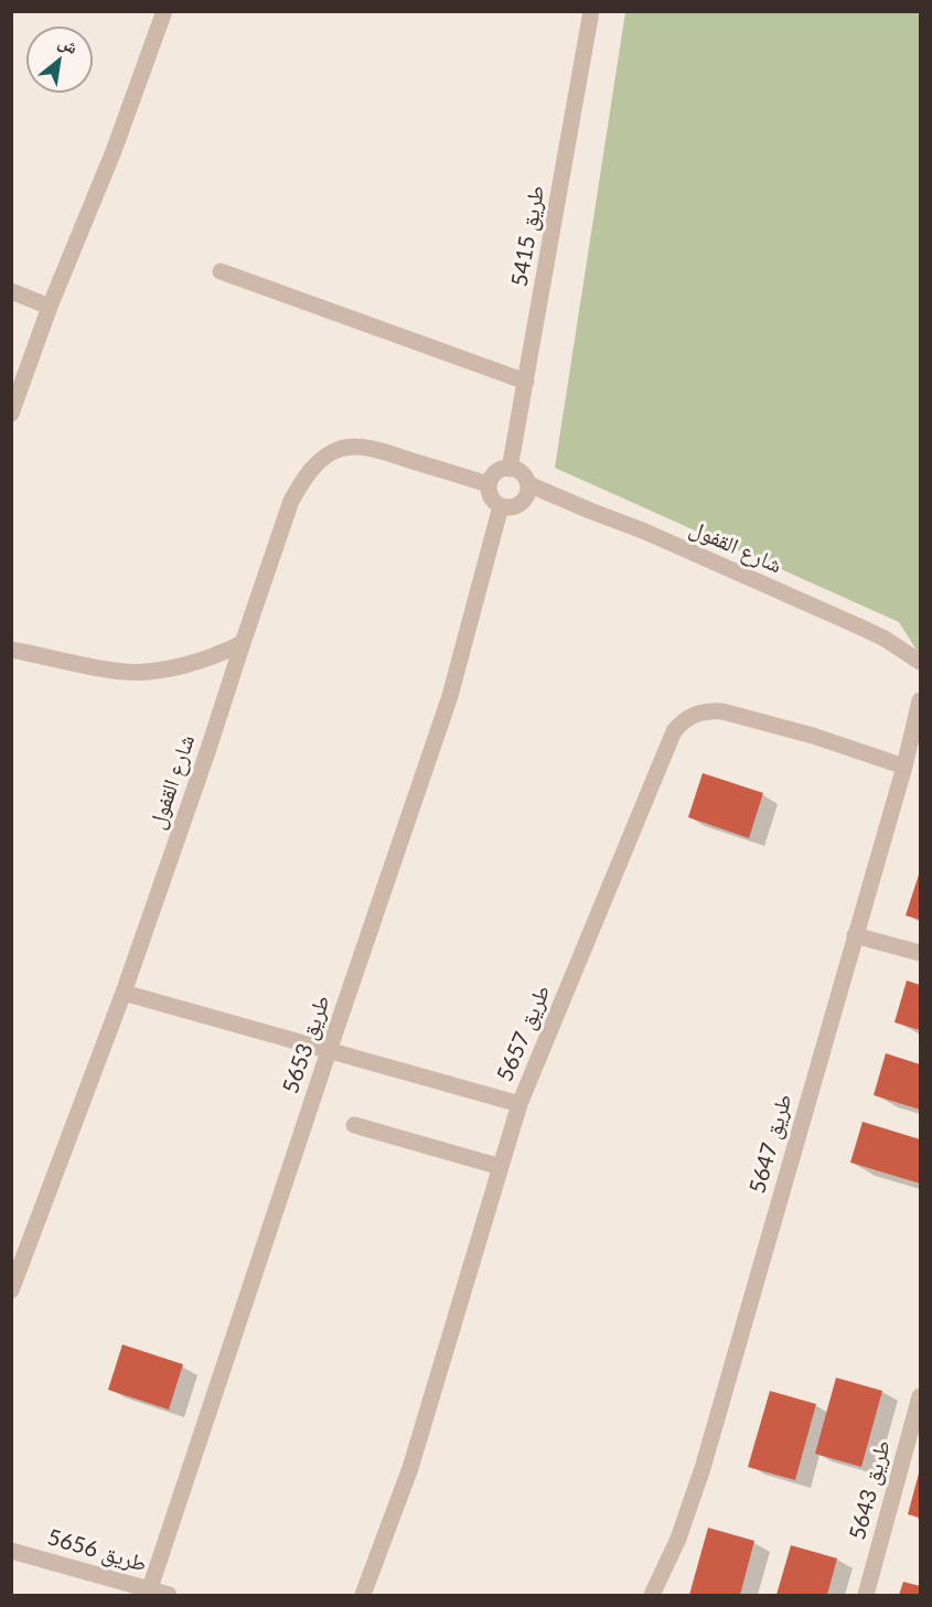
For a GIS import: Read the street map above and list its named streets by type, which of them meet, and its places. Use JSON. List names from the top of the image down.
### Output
{
  "streets": {
    "street": [
      "طريق 5415",
      "شارع القفول",
      "طريق 5657",
      "طريق 5653",
      "طريق 5647",
      "طريق 5643",
      "طريق 5656"
    ]
  },
  "crossings": [
    ["طريق 5415", "شارع القفول"],
    ["طريق 5415", "طريق 5653"],
    ["شارع القفول", "طريق 5653"],
    ["طريق 5657", "طريق 5647"],
    ["طريق 5653", "طريق 5656"]
  ],
  "north": "top right"
}
